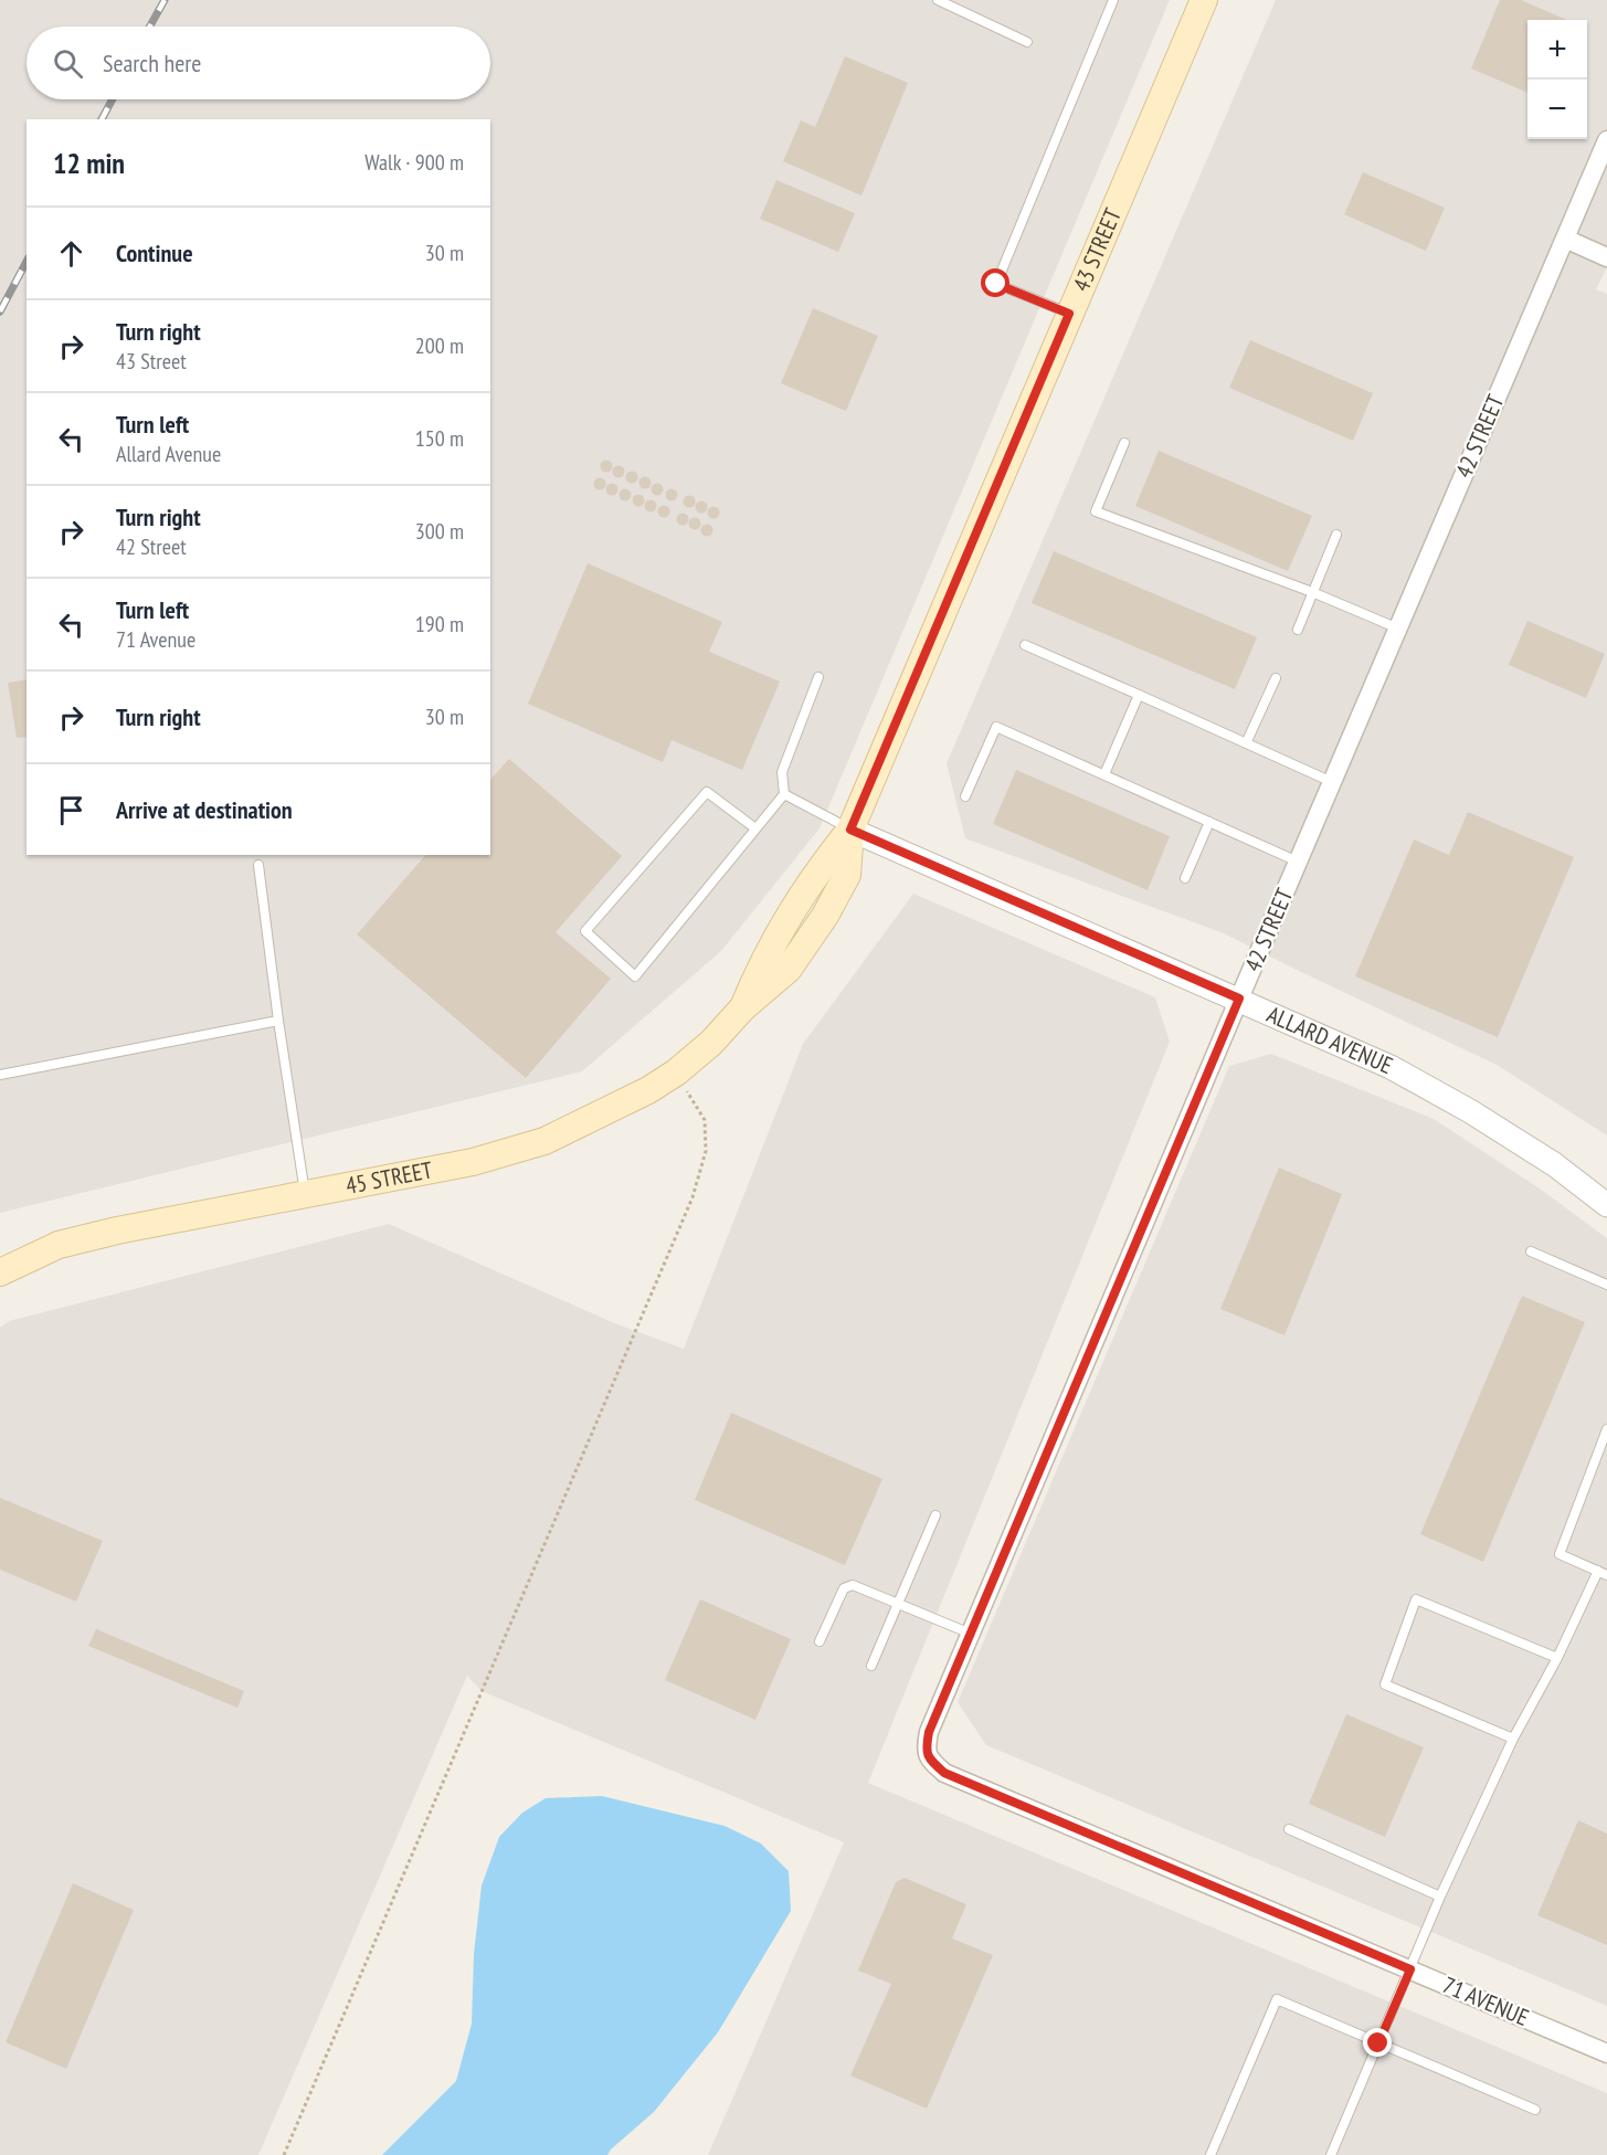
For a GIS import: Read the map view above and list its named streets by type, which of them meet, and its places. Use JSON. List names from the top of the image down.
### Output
{
  "streets": {
    "main road": ["43 STREET", "45 STREET"],
    "street": ["42 STREET", "ALLARD AVENUE", "71 AVENUE"]
  },
  "crossings": [
    ["43 STREET", "ALLARD AVENUE"],
    ["43 STREET", "45 STREET"],
    ["42 STREET", "ALLARD AVENUE"],
    ["42 STREET", "71 AVENUE"],
    ["ALLARD AVENUE", "45 STREET"]
  ],
  "page": {
    "map_buttons": ["+", "−"],
    "search": "Search here",
    "heading": ["12 min", "Walk · 900 m"],
    "list": [
      ["Continue", "30 m"],
      ["Turn right", "43 Street", "200 m"],
      ["Turn left", "Allard Avenue", "150 m"],
      ["Turn right", "42 Street", "300 m"],
      ["Turn left", "71 Avenue", "190 m"],
      ["Turn right", "30 m"],
      "Arrive at destination"
    ]
  }
}
